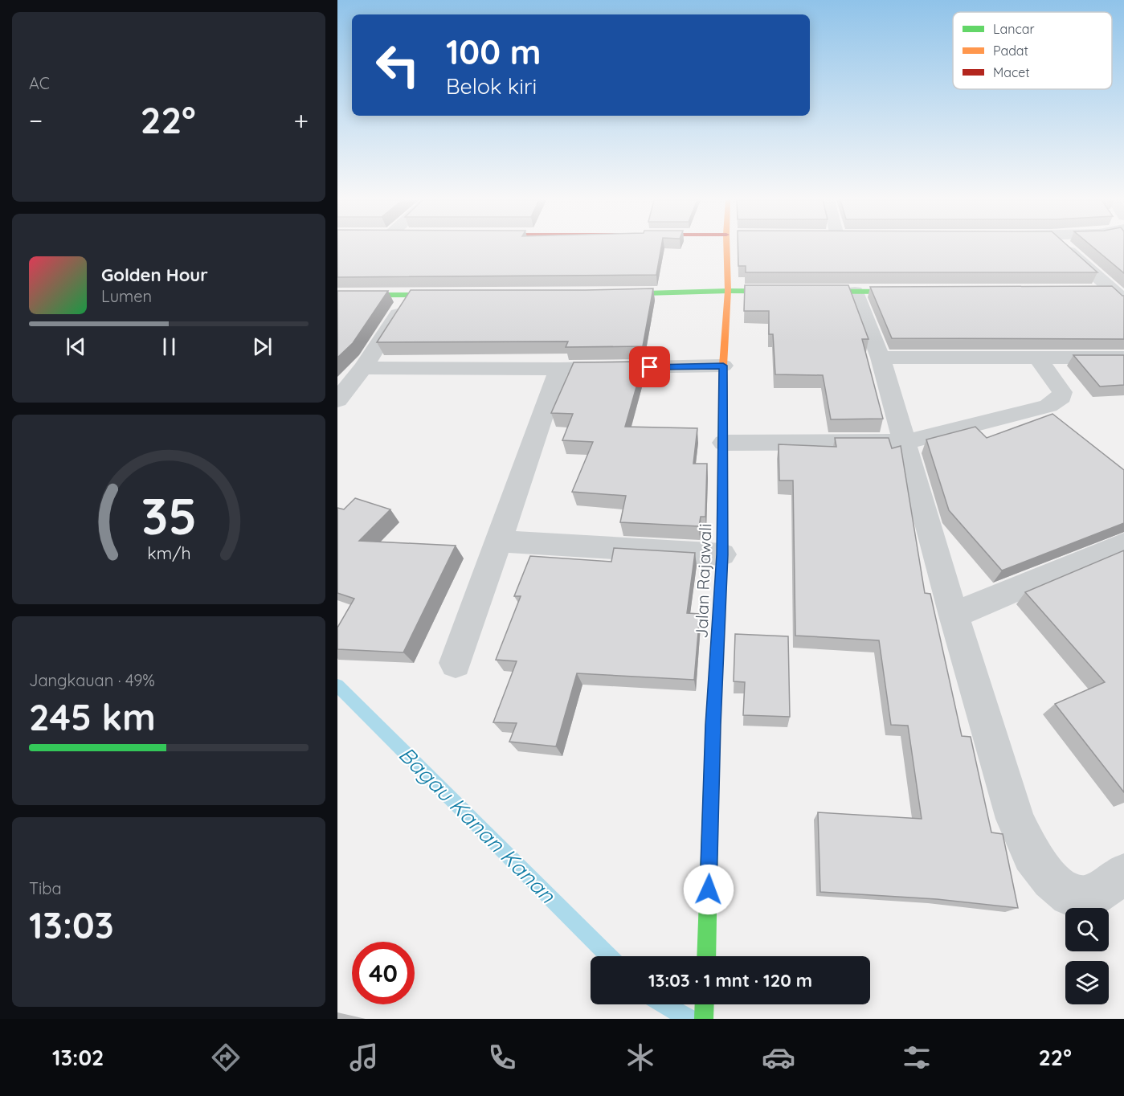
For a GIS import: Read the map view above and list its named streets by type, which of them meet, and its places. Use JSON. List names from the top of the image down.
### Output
{
  "streets": {
    "street": ["Jalan Rajawali"]
  },
  "water": ["Bagau Kanan Kanan"],
  "legend": ["Lancar", "Padat", "Macet"],
  "page": {
    "tile": [
      "AC",
      ["Jangkauan · 49%", "245 km"],
      ["Tiba", "13:03"]
    ],
    "turn": ["100 m", "Belok kiri"],
    "heat": ["−", "22°", "+"],
    "song": ["Golden Hour", "Lumen"],
    "limit": "40",
    "trip": "13:03 · 1 mnt · 120 m",
    "tabs": ["13:02", "22°"],
    "gauge": ["35", "km/h"]
  }
}
